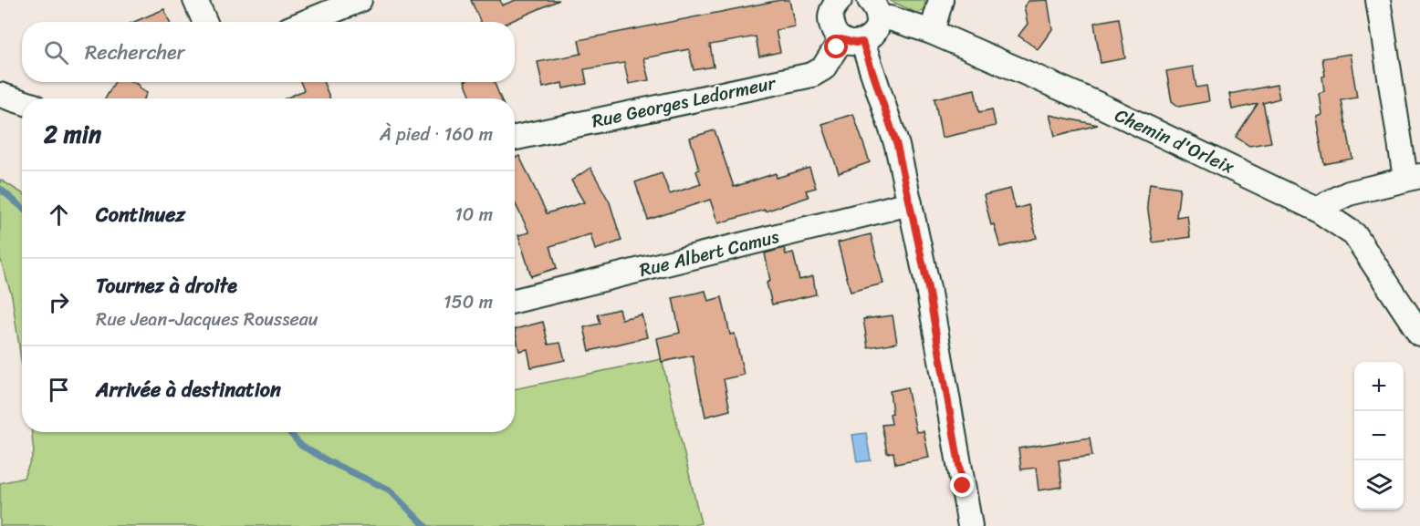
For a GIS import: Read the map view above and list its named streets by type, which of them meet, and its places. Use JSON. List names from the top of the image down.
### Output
{
  "streets": {
    "street": ["Rue Georges Ledormeur", "Chemin d'Orleix", "Rue Albert Camus"]
  },
  "crossings": [
    ["Rue Georges Ledormeur", "Chemin d'Orleix"]
  ],
  "page": {
    "search": "Rechercher",
    "heading": ["2 min", "À pied · 160 m"],
    "list": [
      ["Continuez", "10 m"],
      ["Tournez à droite", "Rue Jean-Jacques Rousseau", "150 m"],
      "Arrivée à destination"
    ],
    "map_buttons": ["+", "−"]
  }
}
